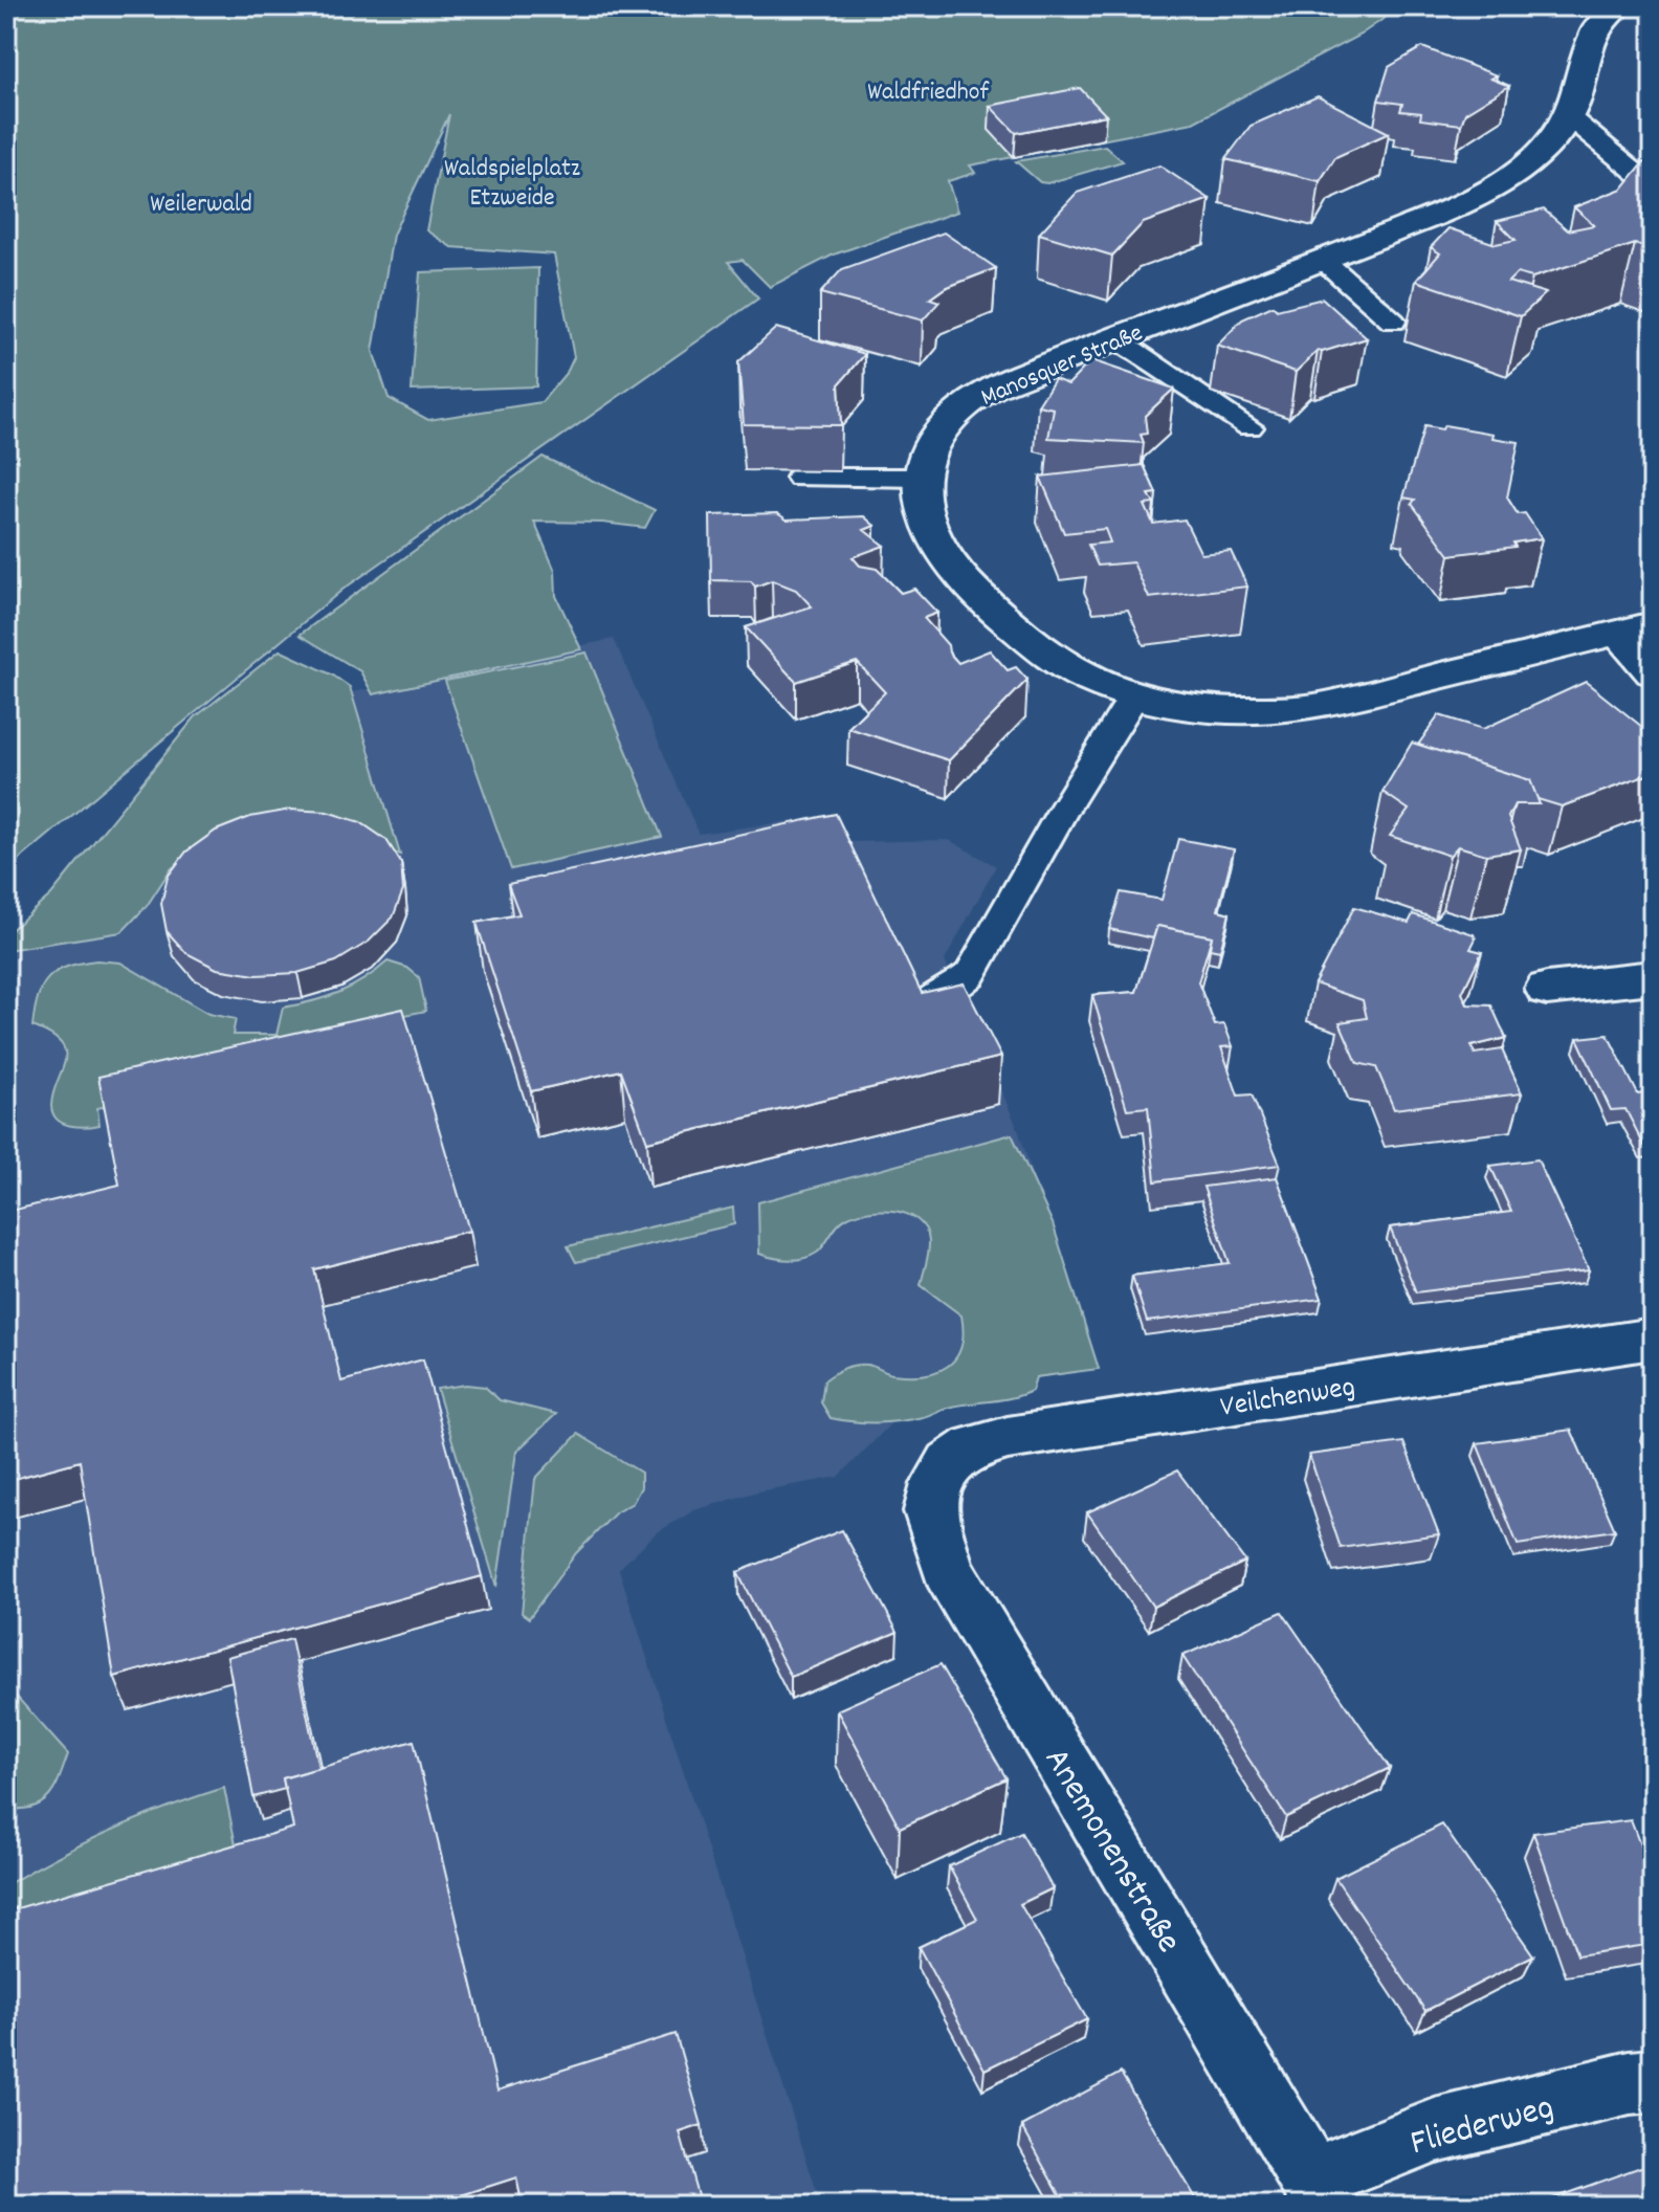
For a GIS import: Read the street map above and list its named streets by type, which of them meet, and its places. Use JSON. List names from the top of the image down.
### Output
{
  "streets": {
    "street": [
      "Manosquer Straße",
      "Veilchenweg",
      "Anemonenstraße",
      "Fliederweg"
    ]
  },
  "crossings": [
    ["Veilchenweg", "Anemonenstraße"],
    ["Anemonenstraße", "Fliederweg"]
  ],
  "parks": ["Waldfriedhof", "Waldspielplatz Etzweide", "Weilerwald"]
}
